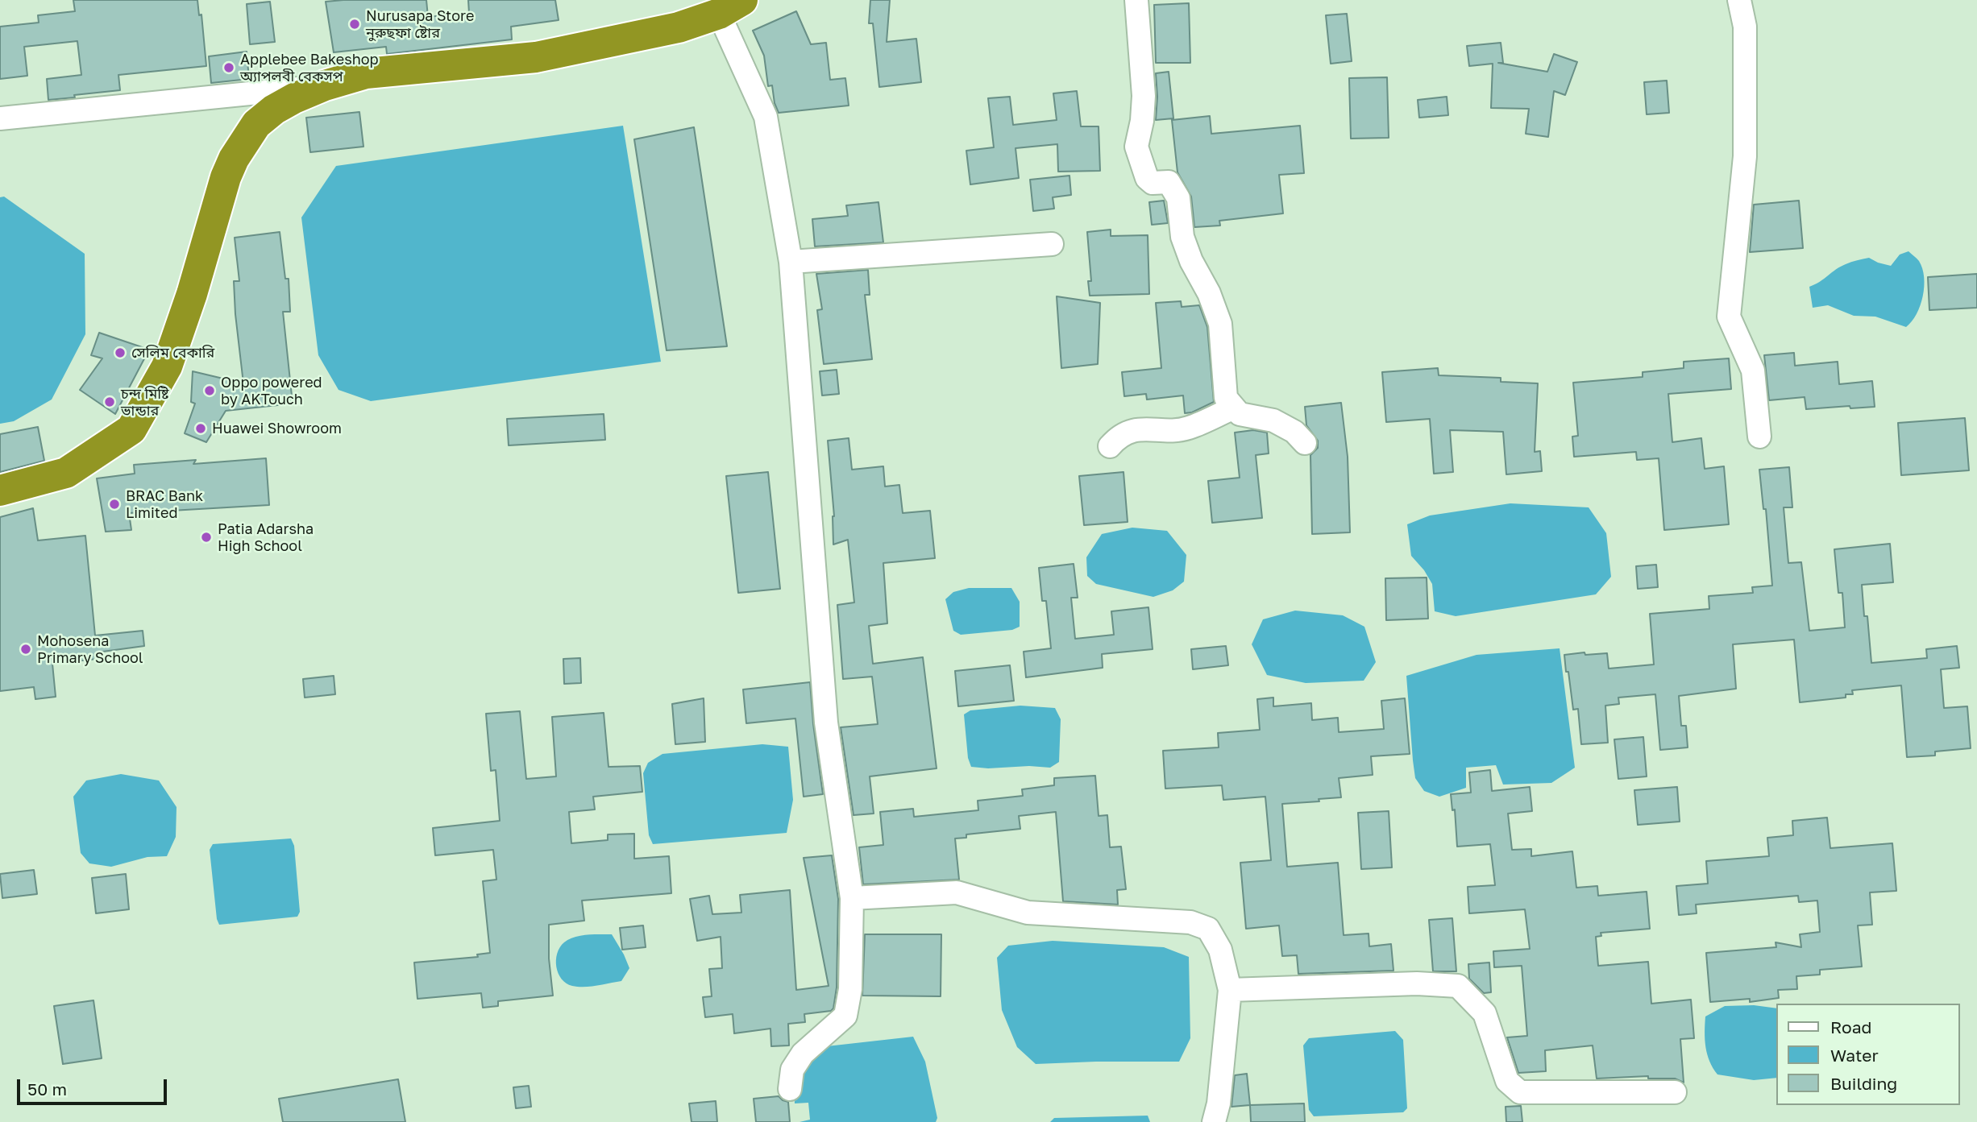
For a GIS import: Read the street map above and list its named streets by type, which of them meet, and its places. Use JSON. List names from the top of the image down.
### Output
{
  "places": [
    "Nurusapa Store নুরুছফা ষ্টোর",
    "Applebee Bakeshop অ্যাপলবী বেকসপ",
    "সেলিম বেকারি",
    "Oppo powered by AKTouch",
    "চন্দ মিষ্টি ভান্ডার",
    "Huawei Showroom",
    "BRAC Bank Limited",
    "Patia Adarsha High School",
    "Mohosena Primary School"
  ],
  "legend": ["Road", "Water", "Building"],
  "scale_bar": "50 m"
}
